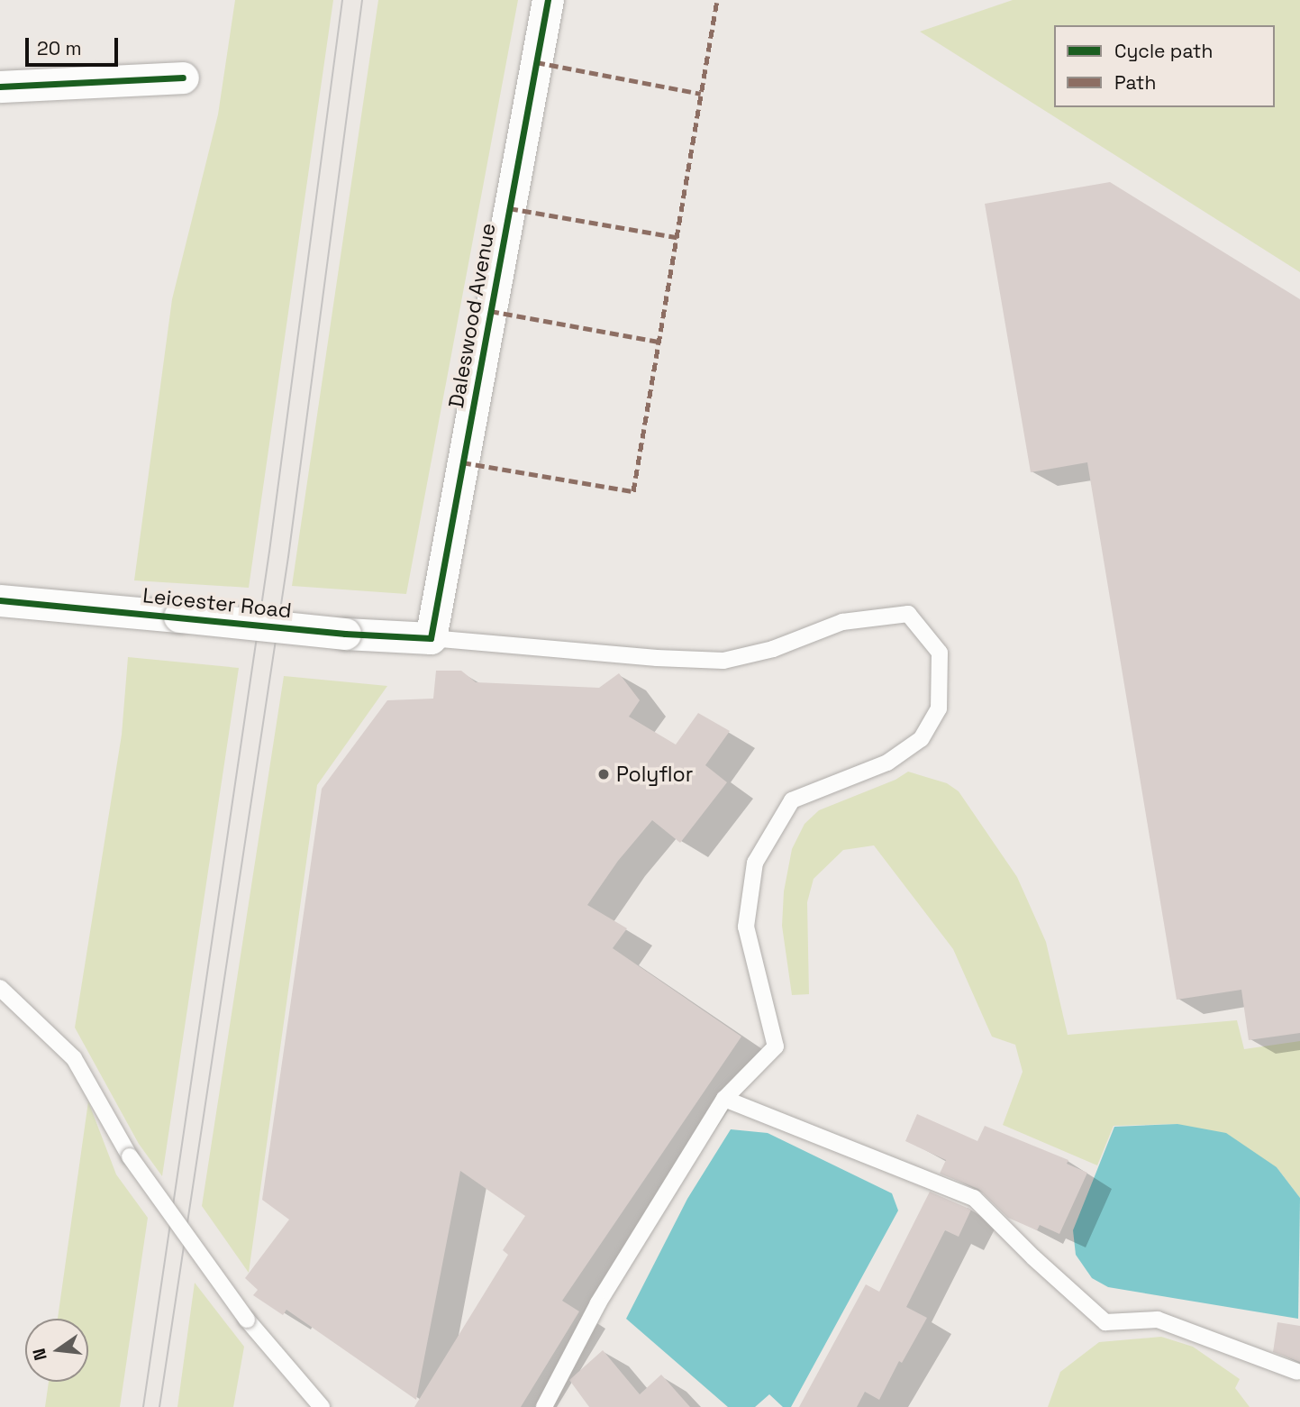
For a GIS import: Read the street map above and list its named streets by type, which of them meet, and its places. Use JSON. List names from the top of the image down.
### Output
{
  "streets": {
    "street": ["Daleswood Avenue", "Leicester Road"]
  },
  "crossings": [
    ["Daleswood Avenue", "Leicester Road"]
  ],
  "places": ["Polyflor"],
  "legend": ["Cycle path", "Path"],
  "scale_bar": "20 m",
  "north": "left"
}
